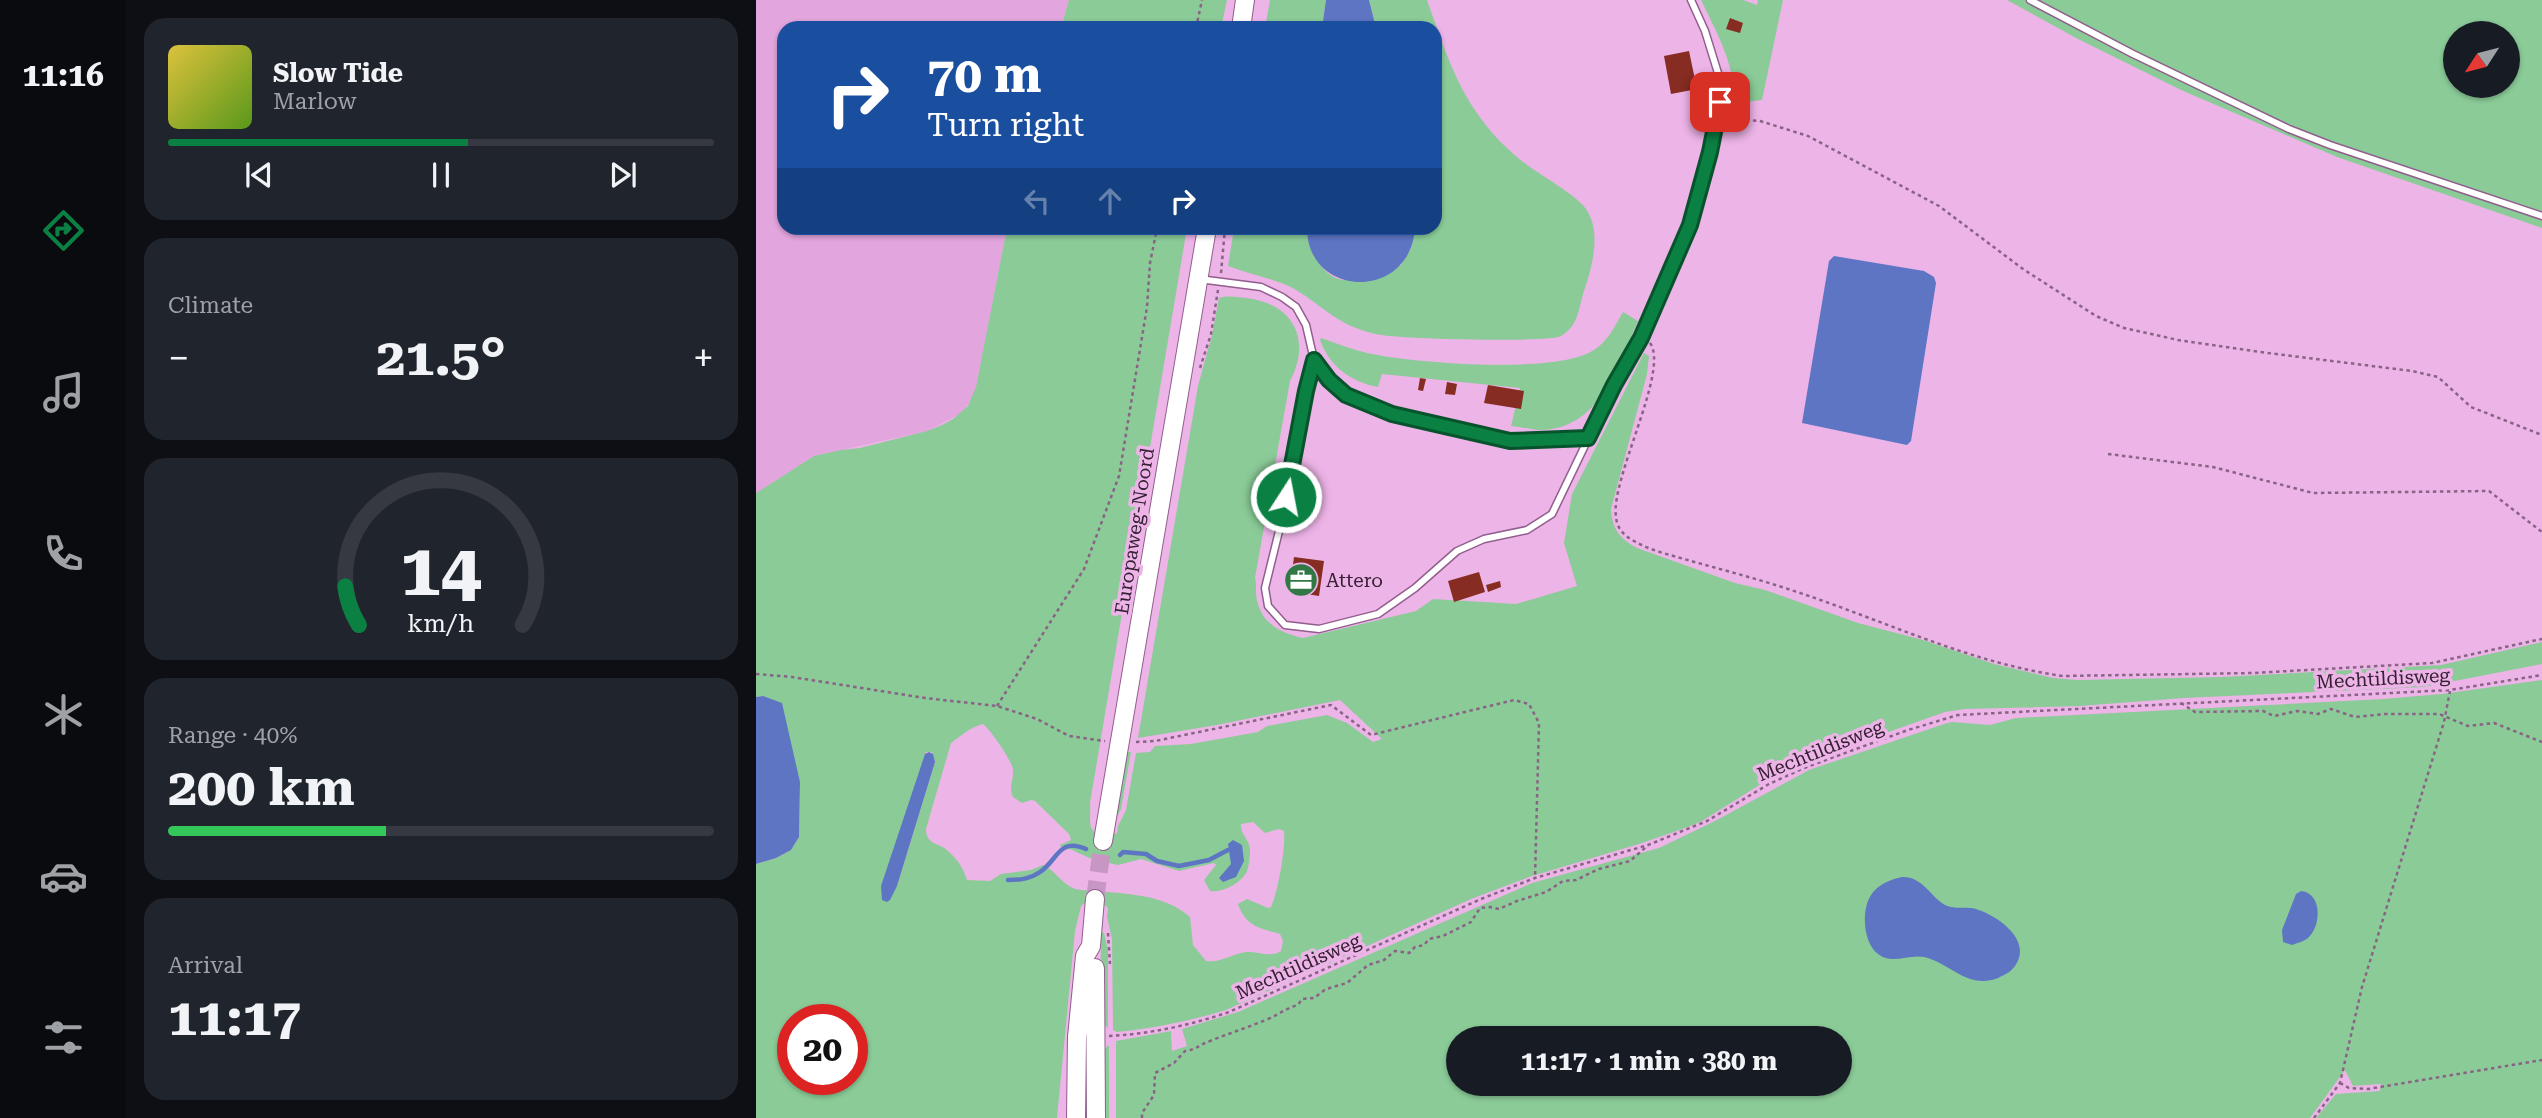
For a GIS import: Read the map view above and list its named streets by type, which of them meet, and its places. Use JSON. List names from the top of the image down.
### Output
{
  "streets": {
    "street": ["Europaweg-Noord"],
    "path": ["Mechtildisweg"]
  },
  "places": {
    "office": ["Attero"]
  },
  "north": "bottom left",
  "page": {
    "tabs": "11:16",
    "turn": ["70 m", "Turn right"],
    "song": ["Slow Tide", "Marlow"],
    "tile": [
      "Climate",
      ["Range · 40%", "200 km"],
      ["Arrival", "11:17"]
    ],
    "heat": ["−", "21.5°", "+"],
    "limit": "20",
    "trip": "11:17 · 1 min · 380 m",
    "gauge": ["14", "km/h"]
  }
}
